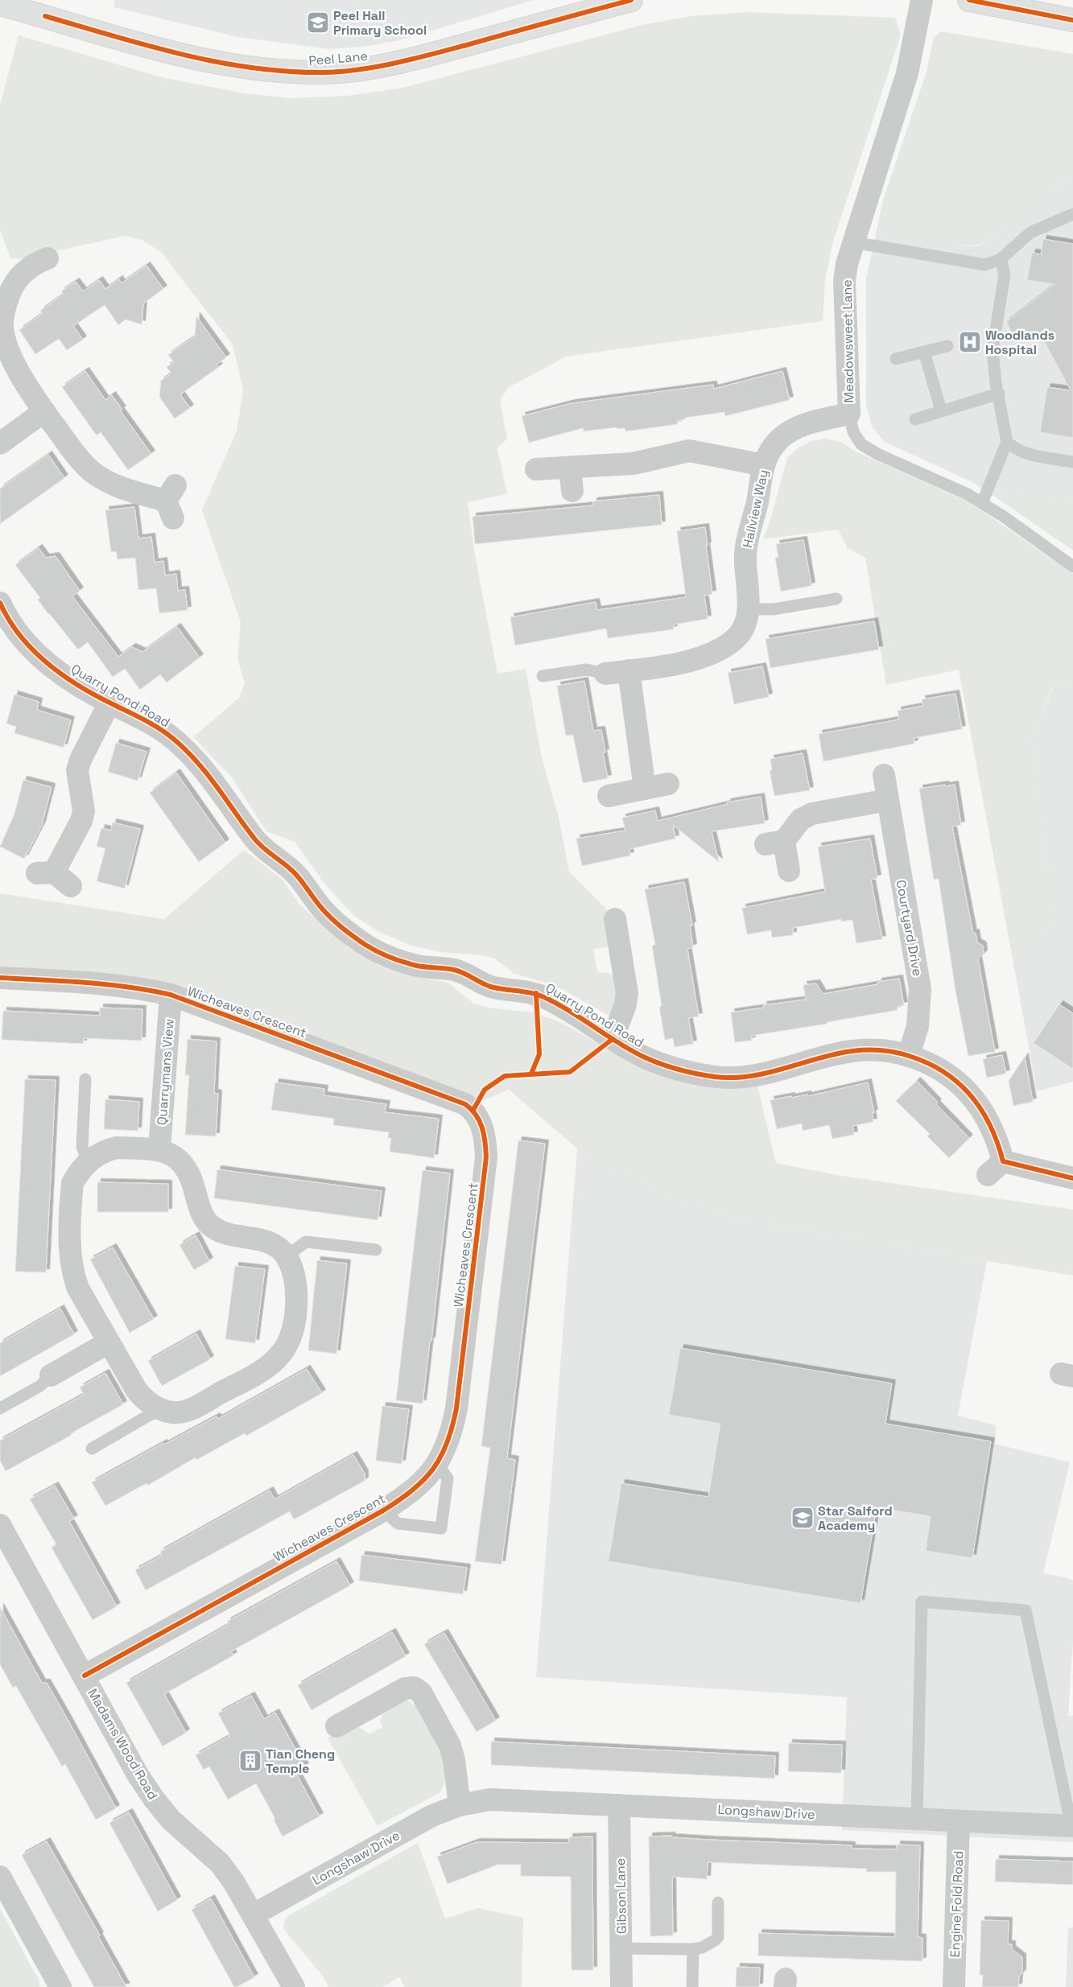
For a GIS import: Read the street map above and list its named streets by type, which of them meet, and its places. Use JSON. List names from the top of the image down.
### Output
{
  "streets": {
    "main road": ["Peel Lane"],
    "street": [
      "Meadowsweet Lane",
      "Hallview Way",
      "Quarry Pond Road",
      "Courtyard Drive",
      "Wicheaves Crescent",
      "Quarrymans View",
      "Madams Wood Road",
      "Longshaw Drive",
      "Gibson Lane",
      "Engine Fold Road"
    ]
  },
  "crossings": [
    ["Meadowsweet Lane", "Hallview Way"],
    ["Quarry Pond Road", "Courtyard Drive"],
    ["Wicheaves Crescent", "Quarrymans View"],
    ["Wicheaves Crescent", "Madams Wood Road"],
    ["Madams Wood Road", "Longshaw Drive"],
    ["Longshaw Drive", "Gibson Lane"],
    ["Longshaw Drive", "Engine Fold Road"]
  ],
  "places": {
    "school or university": ["Peel Hall Primary School", "Star Salford Academy"],
    "hospital": ["Woodlands Hospital"],
    "building": ["Tian Cheng Temple"]
  }
}
